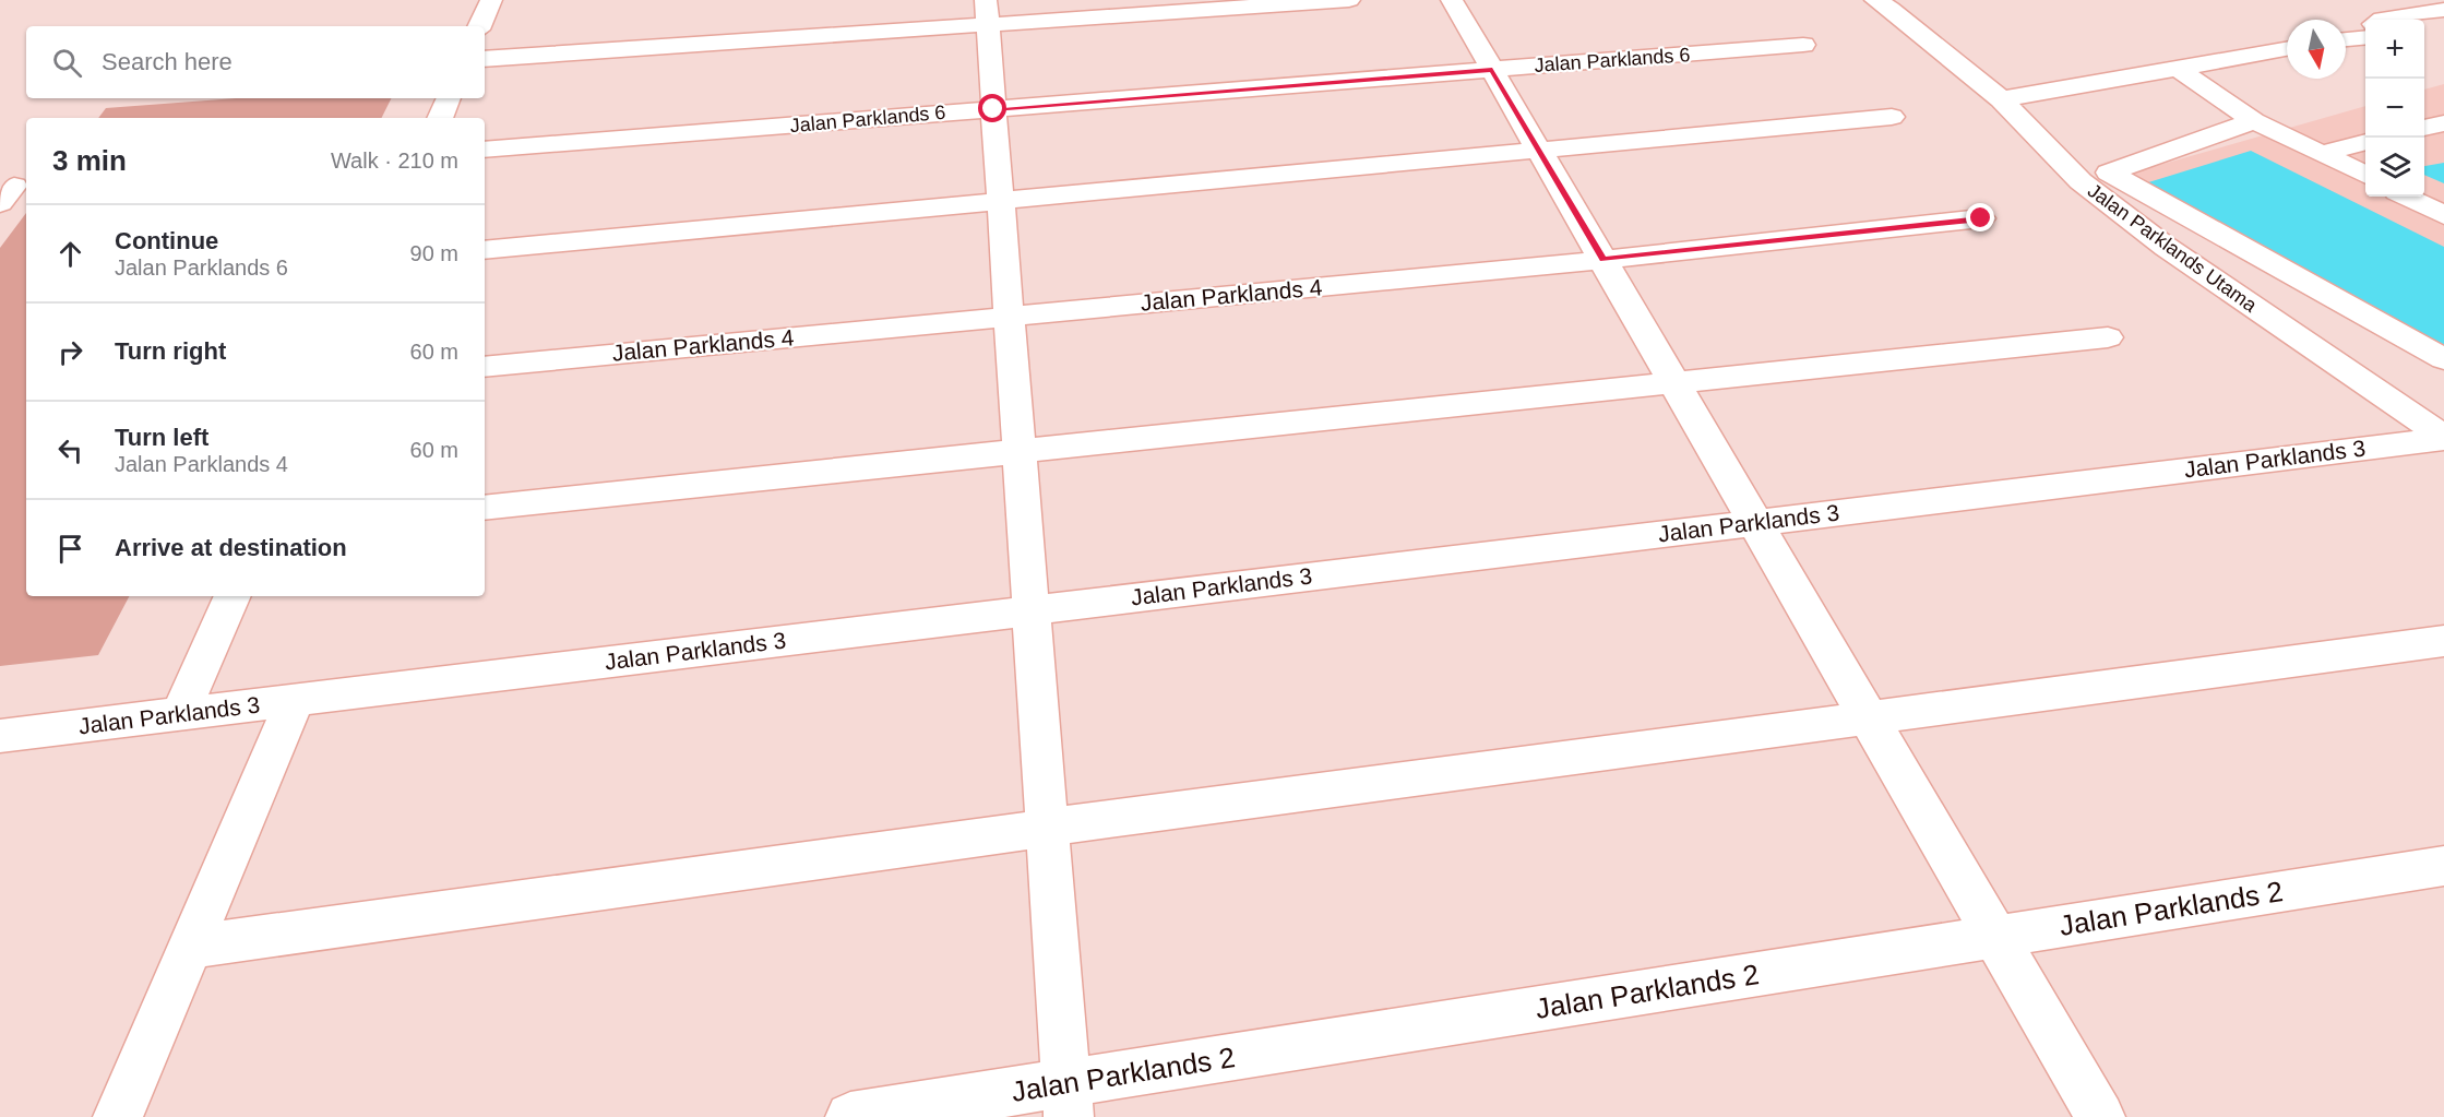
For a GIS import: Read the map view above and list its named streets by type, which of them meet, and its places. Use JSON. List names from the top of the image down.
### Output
{
  "streets": {
    "street": [
      "Jalan Parklands 6",
      "Jalan Parklands Utama",
      "Jalan Parklands 4",
      "Jalan Parklands 3",
      "Jalan Parklands 2"
    ]
  },
  "crossings": [
    ["Jalan Parklands Utama", "Jalan Parklands 3"]
  ],
  "north": "bottom",
  "page": {
    "map_buttons": ["+", "−"],
    "search": "Search here",
    "heading": ["3 min", "Walk · 210 m"],
    "list": [
      ["Continue", "Jalan Parklands 6", "90 m"],
      ["Turn right", "60 m"],
      ["Turn left", "Jalan Parklands 4", "60 m"],
      "Arrive at destination"
    ]
  }
}
